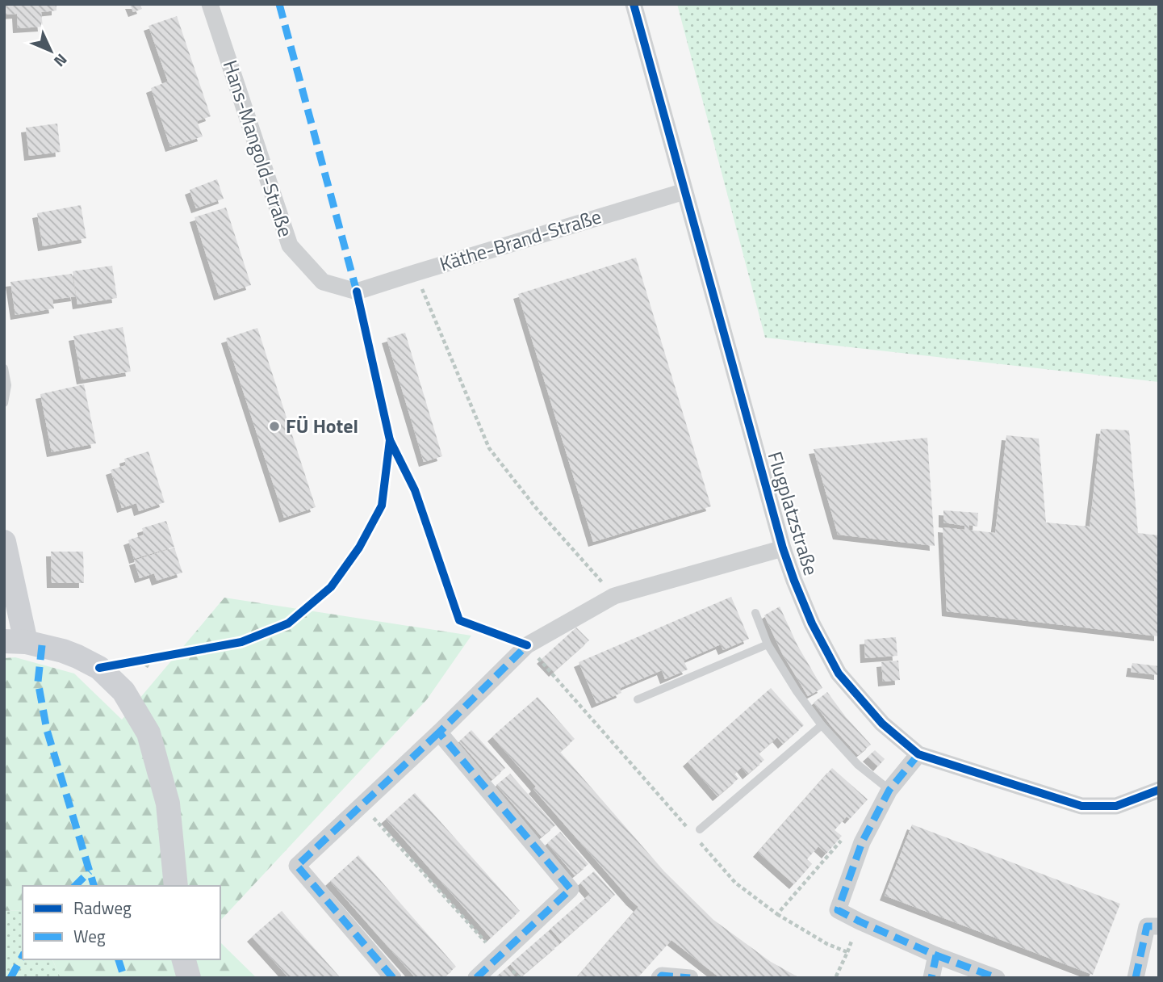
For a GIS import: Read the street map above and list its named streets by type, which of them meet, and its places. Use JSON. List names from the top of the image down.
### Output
{
  "streets": {
    "street": ["Hans-Mangold-Straße", "Käthe-Brand-Straße", "Flugplatzstraße"]
  },
  "crossings": [
    ["Hans-Mangold-Straße", "Käthe-Brand-Straße"],
    ["Käthe-Brand-Straße", "Flugplatzstraße"]
  ],
  "places": ["FÜ Hotel"],
  "legend": ["Radweg", "Weg"],
  "north": "bottom right"
}
